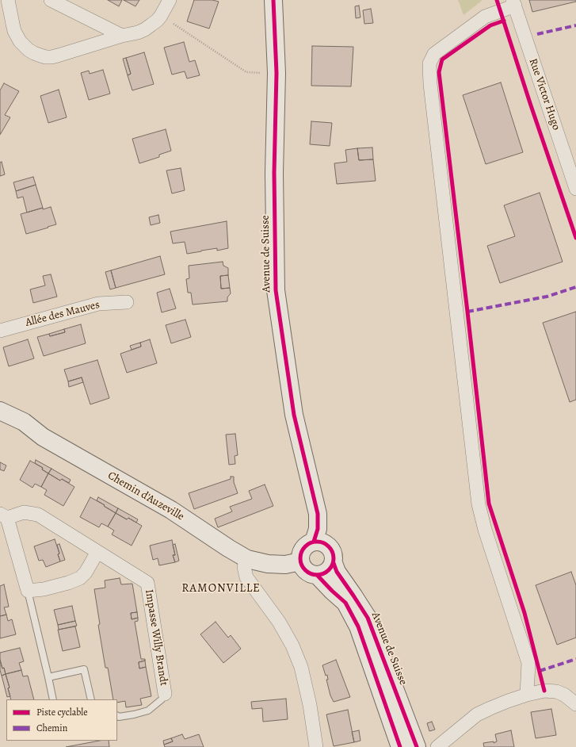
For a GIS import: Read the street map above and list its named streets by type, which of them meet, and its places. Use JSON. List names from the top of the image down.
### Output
{
  "streets": {
    "street": [
      "Rue Victor Hugo",
      "Avenue de Suisse",
      "Allée des Mauves",
      "Chemin d'Auzeville",
      "Impasse Willy Brandt"
    ]
  },
  "crossings": [
    ["Avenue de Suisse", "Chemin d'Auzeville"]
  ],
  "districts": ["RAMONVILLE"],
  "legend": ["Piste cyclable", "Chemin"]
}
